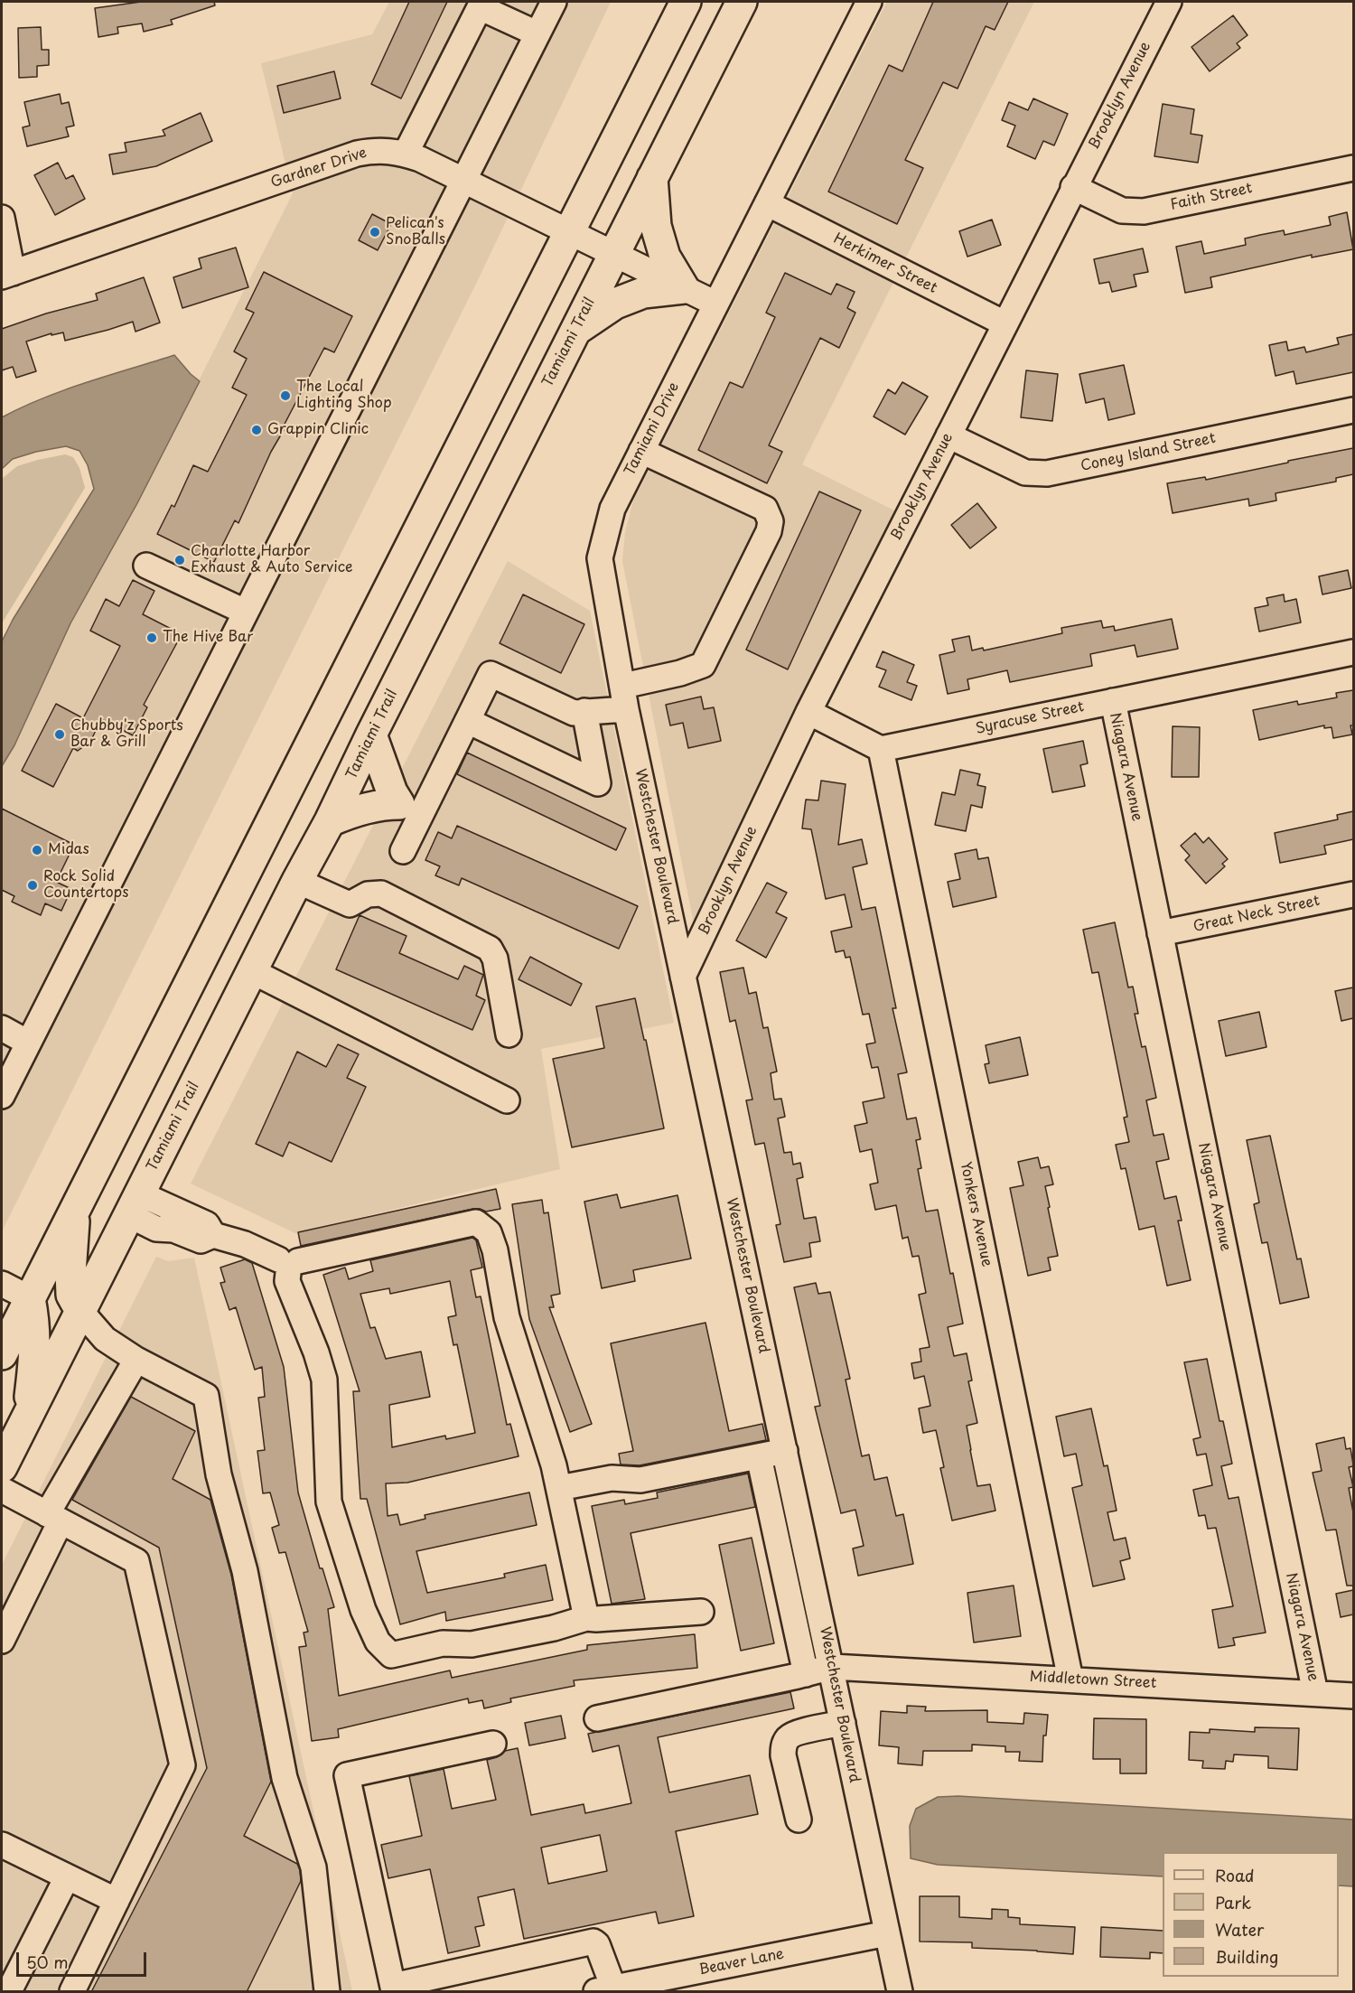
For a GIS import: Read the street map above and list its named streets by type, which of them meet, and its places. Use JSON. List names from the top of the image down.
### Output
{
  "streets": {
    "main road": ["Tamiami Trail"],
    "street": [
      "Brooklyn Avenue",
      "Gardner Drive",
      "Faith Street",
      "Herkimer Street",
      "Tamiami Drive",
      "Coney Island Street",
      "Syracuse Street",
      "Niagara Avenue",
      "Westchester Boulevard",
      "Great Neck Street",
      "Yonkers Avenue",
      "Middletown Street",
      "Beaver Lane"
    ]
  },
  "crossings": [
    ["Brooklyn Avenue", "Faith Street"],
    ["Brooklyn Avenue", "Herkimer Street"],
    ["Brooklyn Avenue", "Coney Island Street"],
    ["Brooklyn Avenue", "Westchester Boulevard"],
    ["Gardner Drive", "Tamiami Trail"],
    ["Gardner Drive", "Tamiami Drive"],
    ["Tamiami Drive", "Westchester Boulevard"],
    ["Syracuse Street", "Niagara Avenue"],
    ["Syracuse Street", "Yonkers Avenue"],
    ["Niagara Avenue", "Great Neck Street"],
    ["Niagara Avenue", "Middletown Street"],
    ["Westchester Boulevard", "Middletown Street"],
    ["Westchester Boulevard", "Beaver Lane"],
    ["Yonkers Avenue", "Middletown Street"]
  ],
  "places": [
    "Pelican's SnoBalls",
    "The Local Lighting Shop",
    "Grappin Clinic",
    "Charlotte Harbor Exhaust & Auto Service",
    "The Hive Bar",
    "Chubby'z Sports Bar & Grill",
    "Midas",
    "Rock Solid Countertops"
  ],
  "legend": [
    "Road",
    "Park",
    "Water",
    "Building"
  ],
  "scale_bar": "50 m"
}
